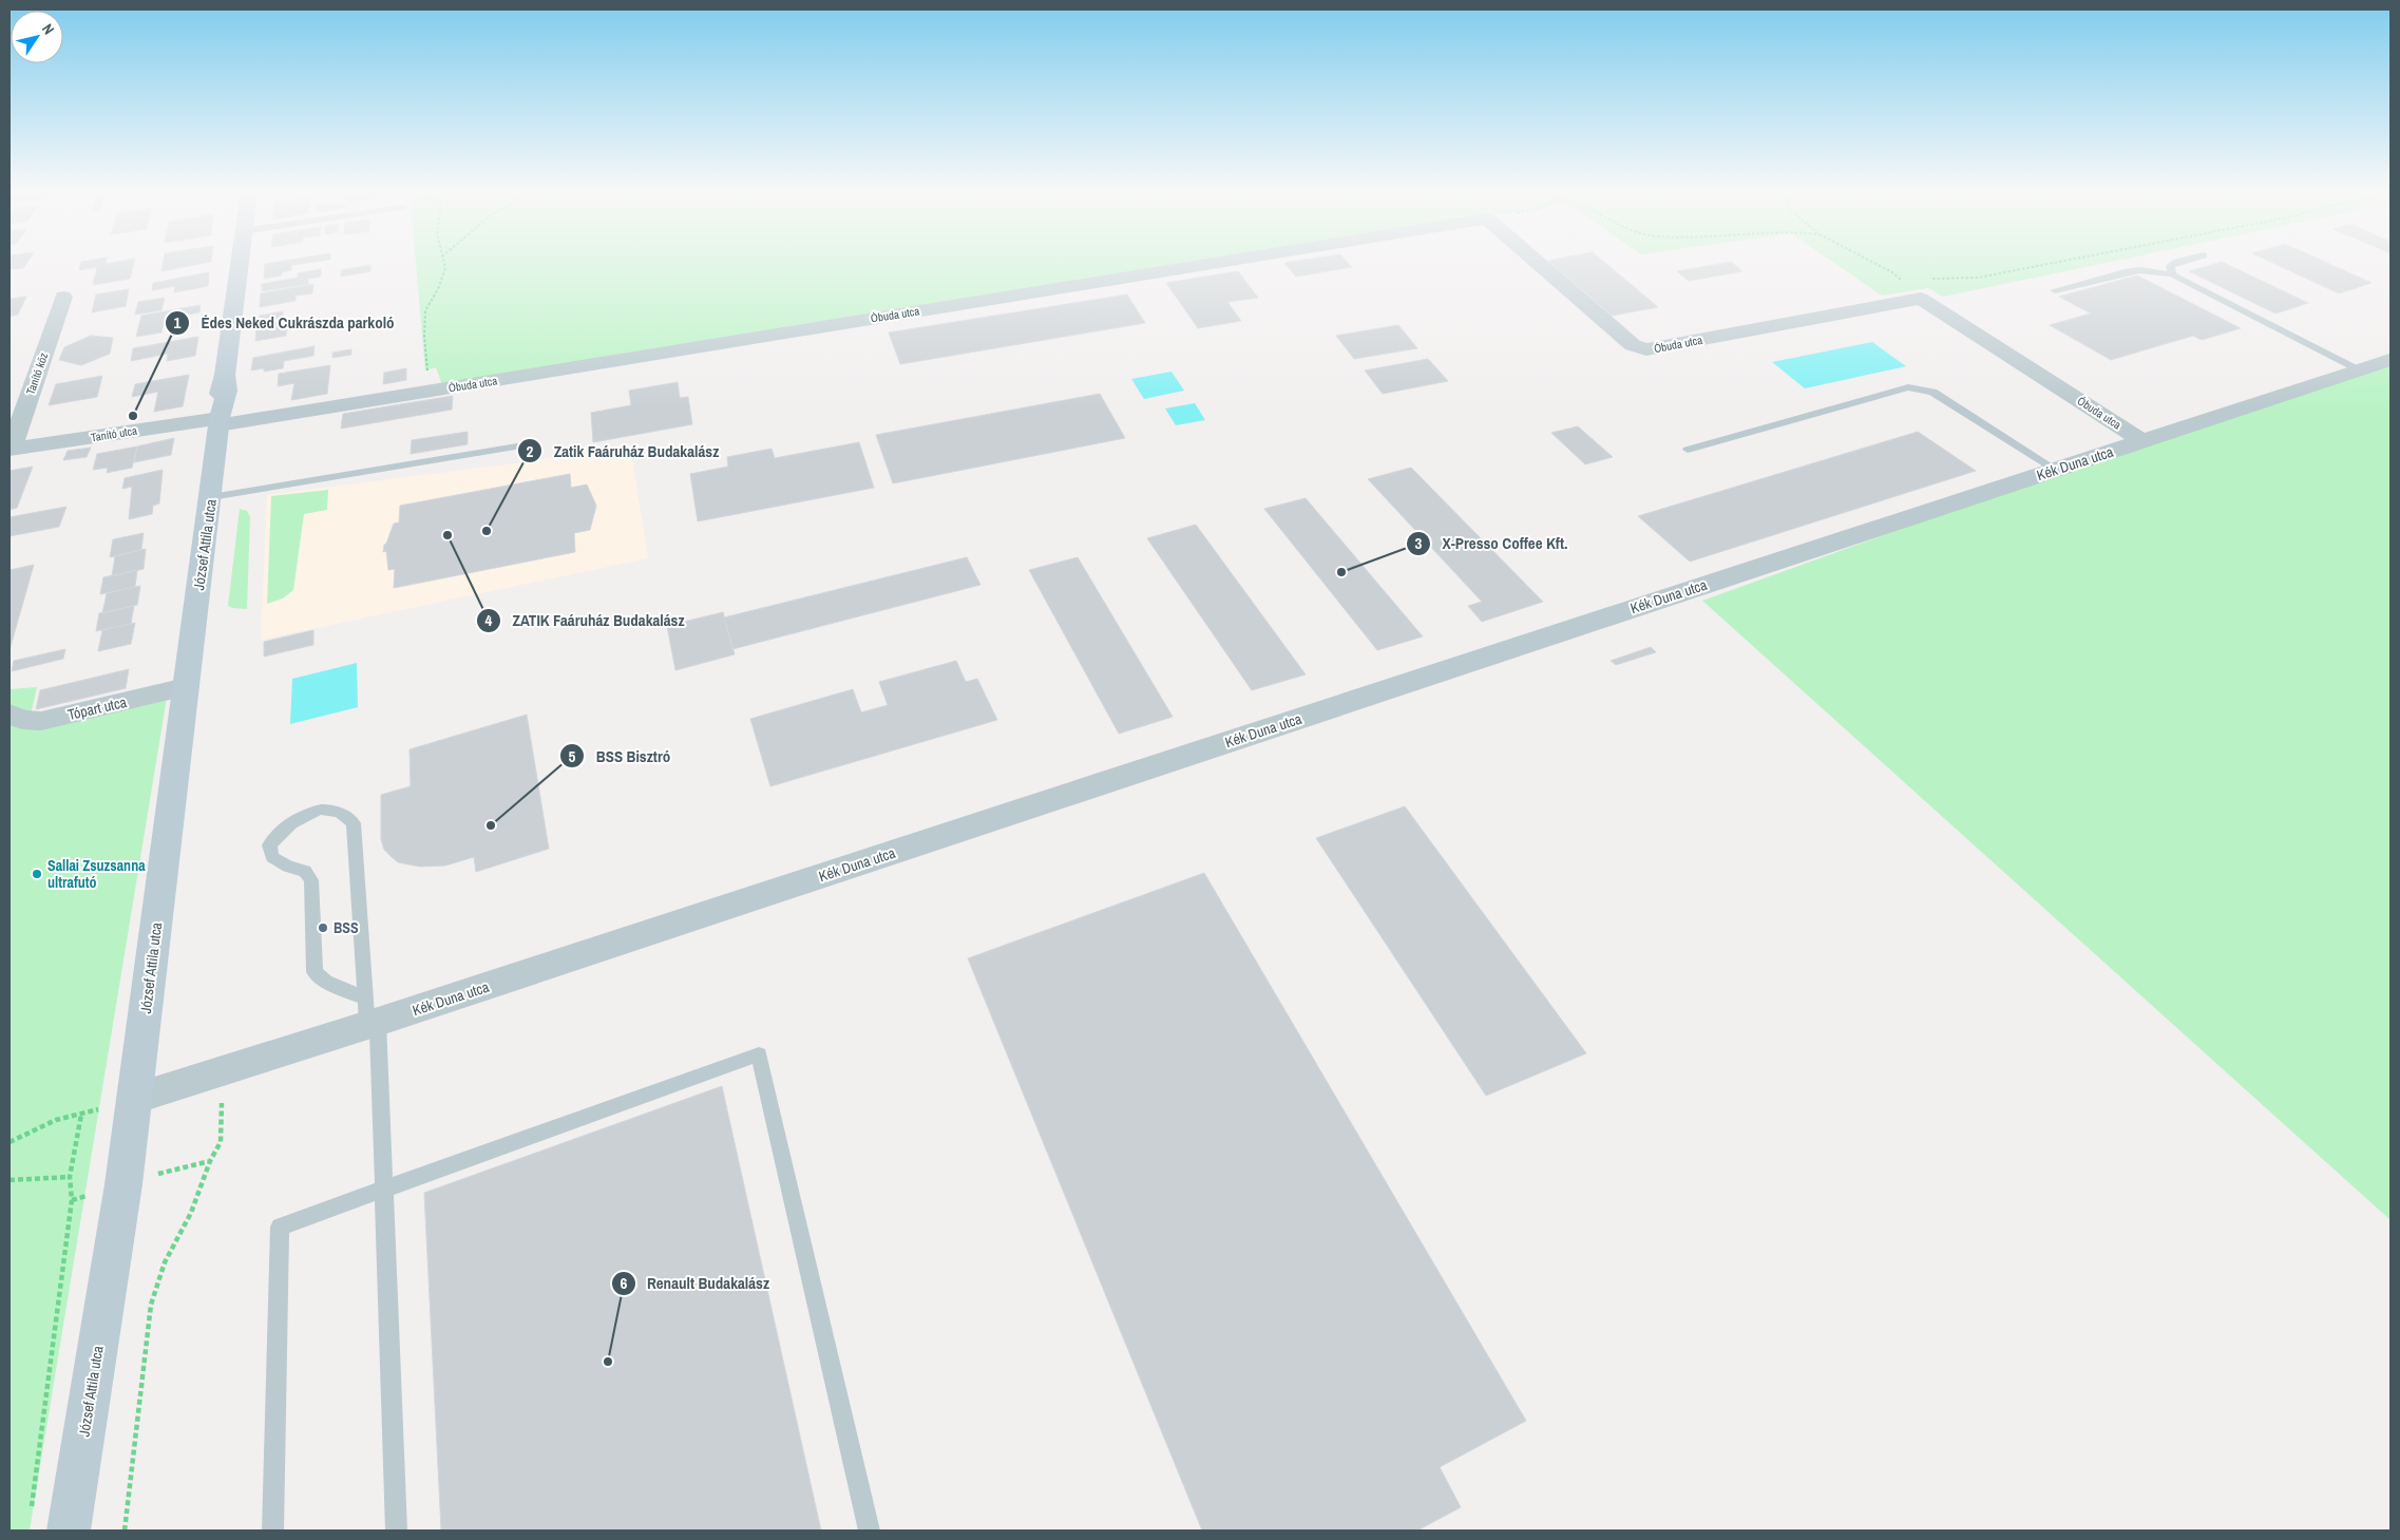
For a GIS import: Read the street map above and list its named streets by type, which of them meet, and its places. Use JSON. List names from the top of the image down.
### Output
{
  "streets": {
    "main road": ["József Attila utca"],
    "street": [
      "Óbuda utca",
      "Tanító köz",
      "Tanító utca",
      "Kék Duna utca",
      "Tópart utca"
    ]
  },
  "crossings": [
    ["Óbuda utca", "Tanító utca"],
    ["Óbuda utca", "Kék Duna utca"],
    ["Óbuda utca", "József Attila utca"],
    ["Tanító köz", "Tanító utca"],
    ["Tanító utca", "József Attila utca"],
    ["Kék Duna utca", "József Attila utca"],
    ["József Attila utca", "Tópart utca"]
  ],
  "places": [
    "Édes Neked Cukrászda parkoló",
    "Zatik Faáruház Budakalász",
    "ZATIK Faáruház Budakalász",
    "X-Presso Coffee Kft.",
    "BSS Bisztró",
    "Sallai Zsuzsanna ultrafutó",
    "BSS",
    "Renault Budakalász"
  ],
  "north": "top right"
}
